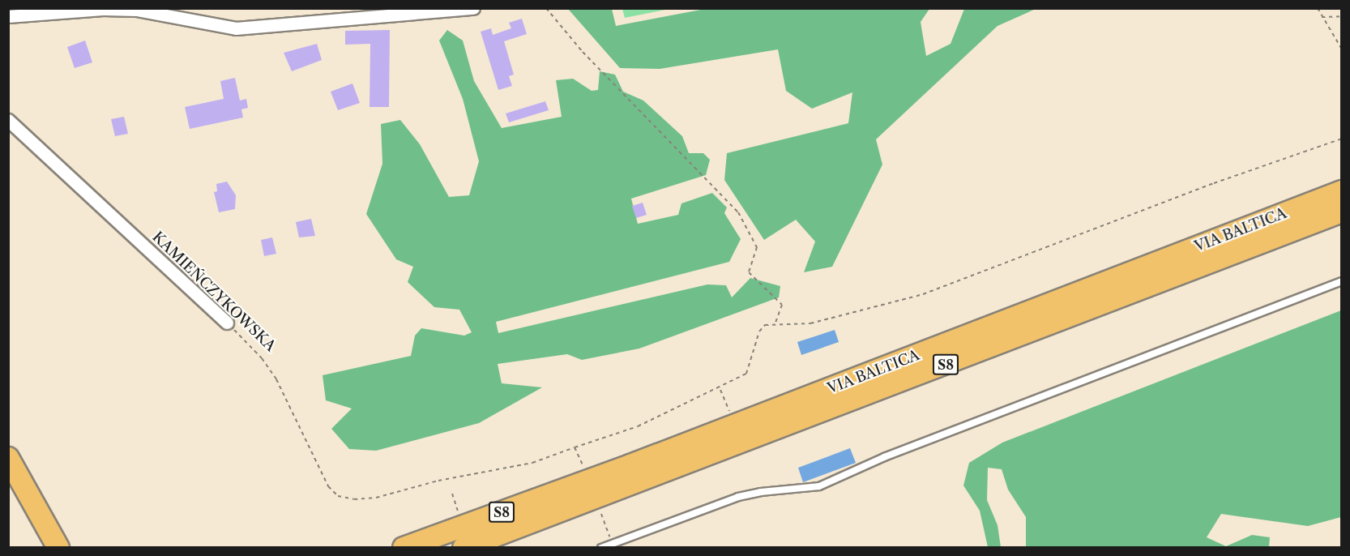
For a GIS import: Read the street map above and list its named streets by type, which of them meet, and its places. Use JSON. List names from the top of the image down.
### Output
{
  "streets": {
    "highway": ["VIA BALTICA", "S8"],
    "street": ["KAMIEŃCZYKOWSKA"]
  }
}
